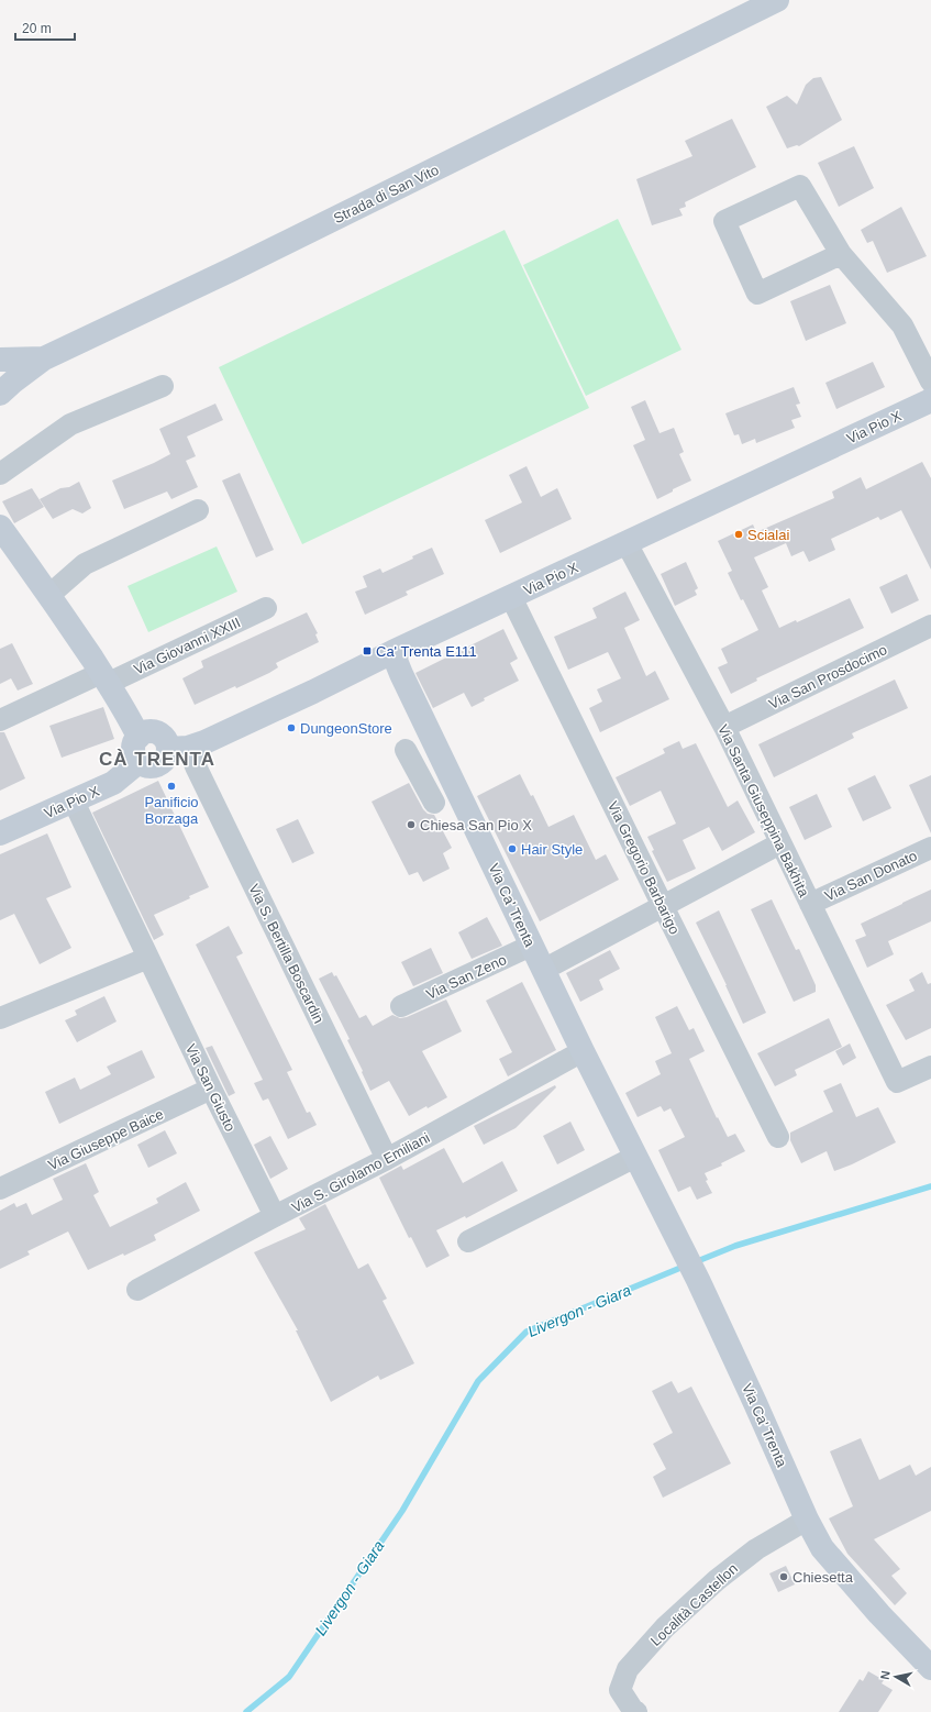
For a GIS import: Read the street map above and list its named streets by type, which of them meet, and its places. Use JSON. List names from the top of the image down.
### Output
{
  "streets": {
    "street": [
      "Strada di San Vito",
      "Via Pio X",
      "Via Giovanni XXIII",
      "Via San Prosdocimo",
      "Via Santa Giuseppina Bakhita",
      "Via Gregorio Barbarigo",
      "Via San Donato",
      "Via Ca' Trenta",
      "Via S. Bertilla Boscardin",
      "Via San Zeno",
      "Via San Giusto",
      "Via Giuseppe Baice",
      "Via S. Girolamo Emiliani",
      "Località Castellon"
    ]
  },
  "crossings": [
    ["Via Pio X", "Via Santa Giuseppina Bakhita"],
    ["Via Pio X", "Via Gregorio Barbarigo"],
    ["Via Pio X", "Via Ca' Trenta"],
    ["Via Pio X", "Via S. Bertilla Boscardin"],
    ["Via Pio X", "Via San Giusto"],
    ["Via San Prosdocimo", "Via Santa Giuseppina Bakhita"],
    ["Via Santa Giuseppina Bakhita", "Via San Donato"],
    ["Via Ca' Trenta", "Via San Zeno"],
    ["Via Ca' Trenta", "Via S. Girolamo Emiliani"],
    ["Via Ca' Trenta", "Località Castellon"],
    ["Via S. Bertilla Boscardin", "Via S. Girolamo Emiliani"],
    ["Via San Giusto", "Via Giuseppe Baice"],
    ["Via San Giusto", "Via S. Girolamo Emiliani"]
  ],
  "districts": ["CÀ TRENTA"],
  "water": ["Livergon - Giara"],
  "places": {
    "other": [
      "Scialai",
      "DungeonStore",
      "Panificio Borzaga",
      "Chiesa San Pio X",
      "Hair Style",
      "Chiesetta"
    ],
    "transit": ["Ca' Trenta E111"]
  },
  "scale_bar": "20 m",
  "north": "left"
}
